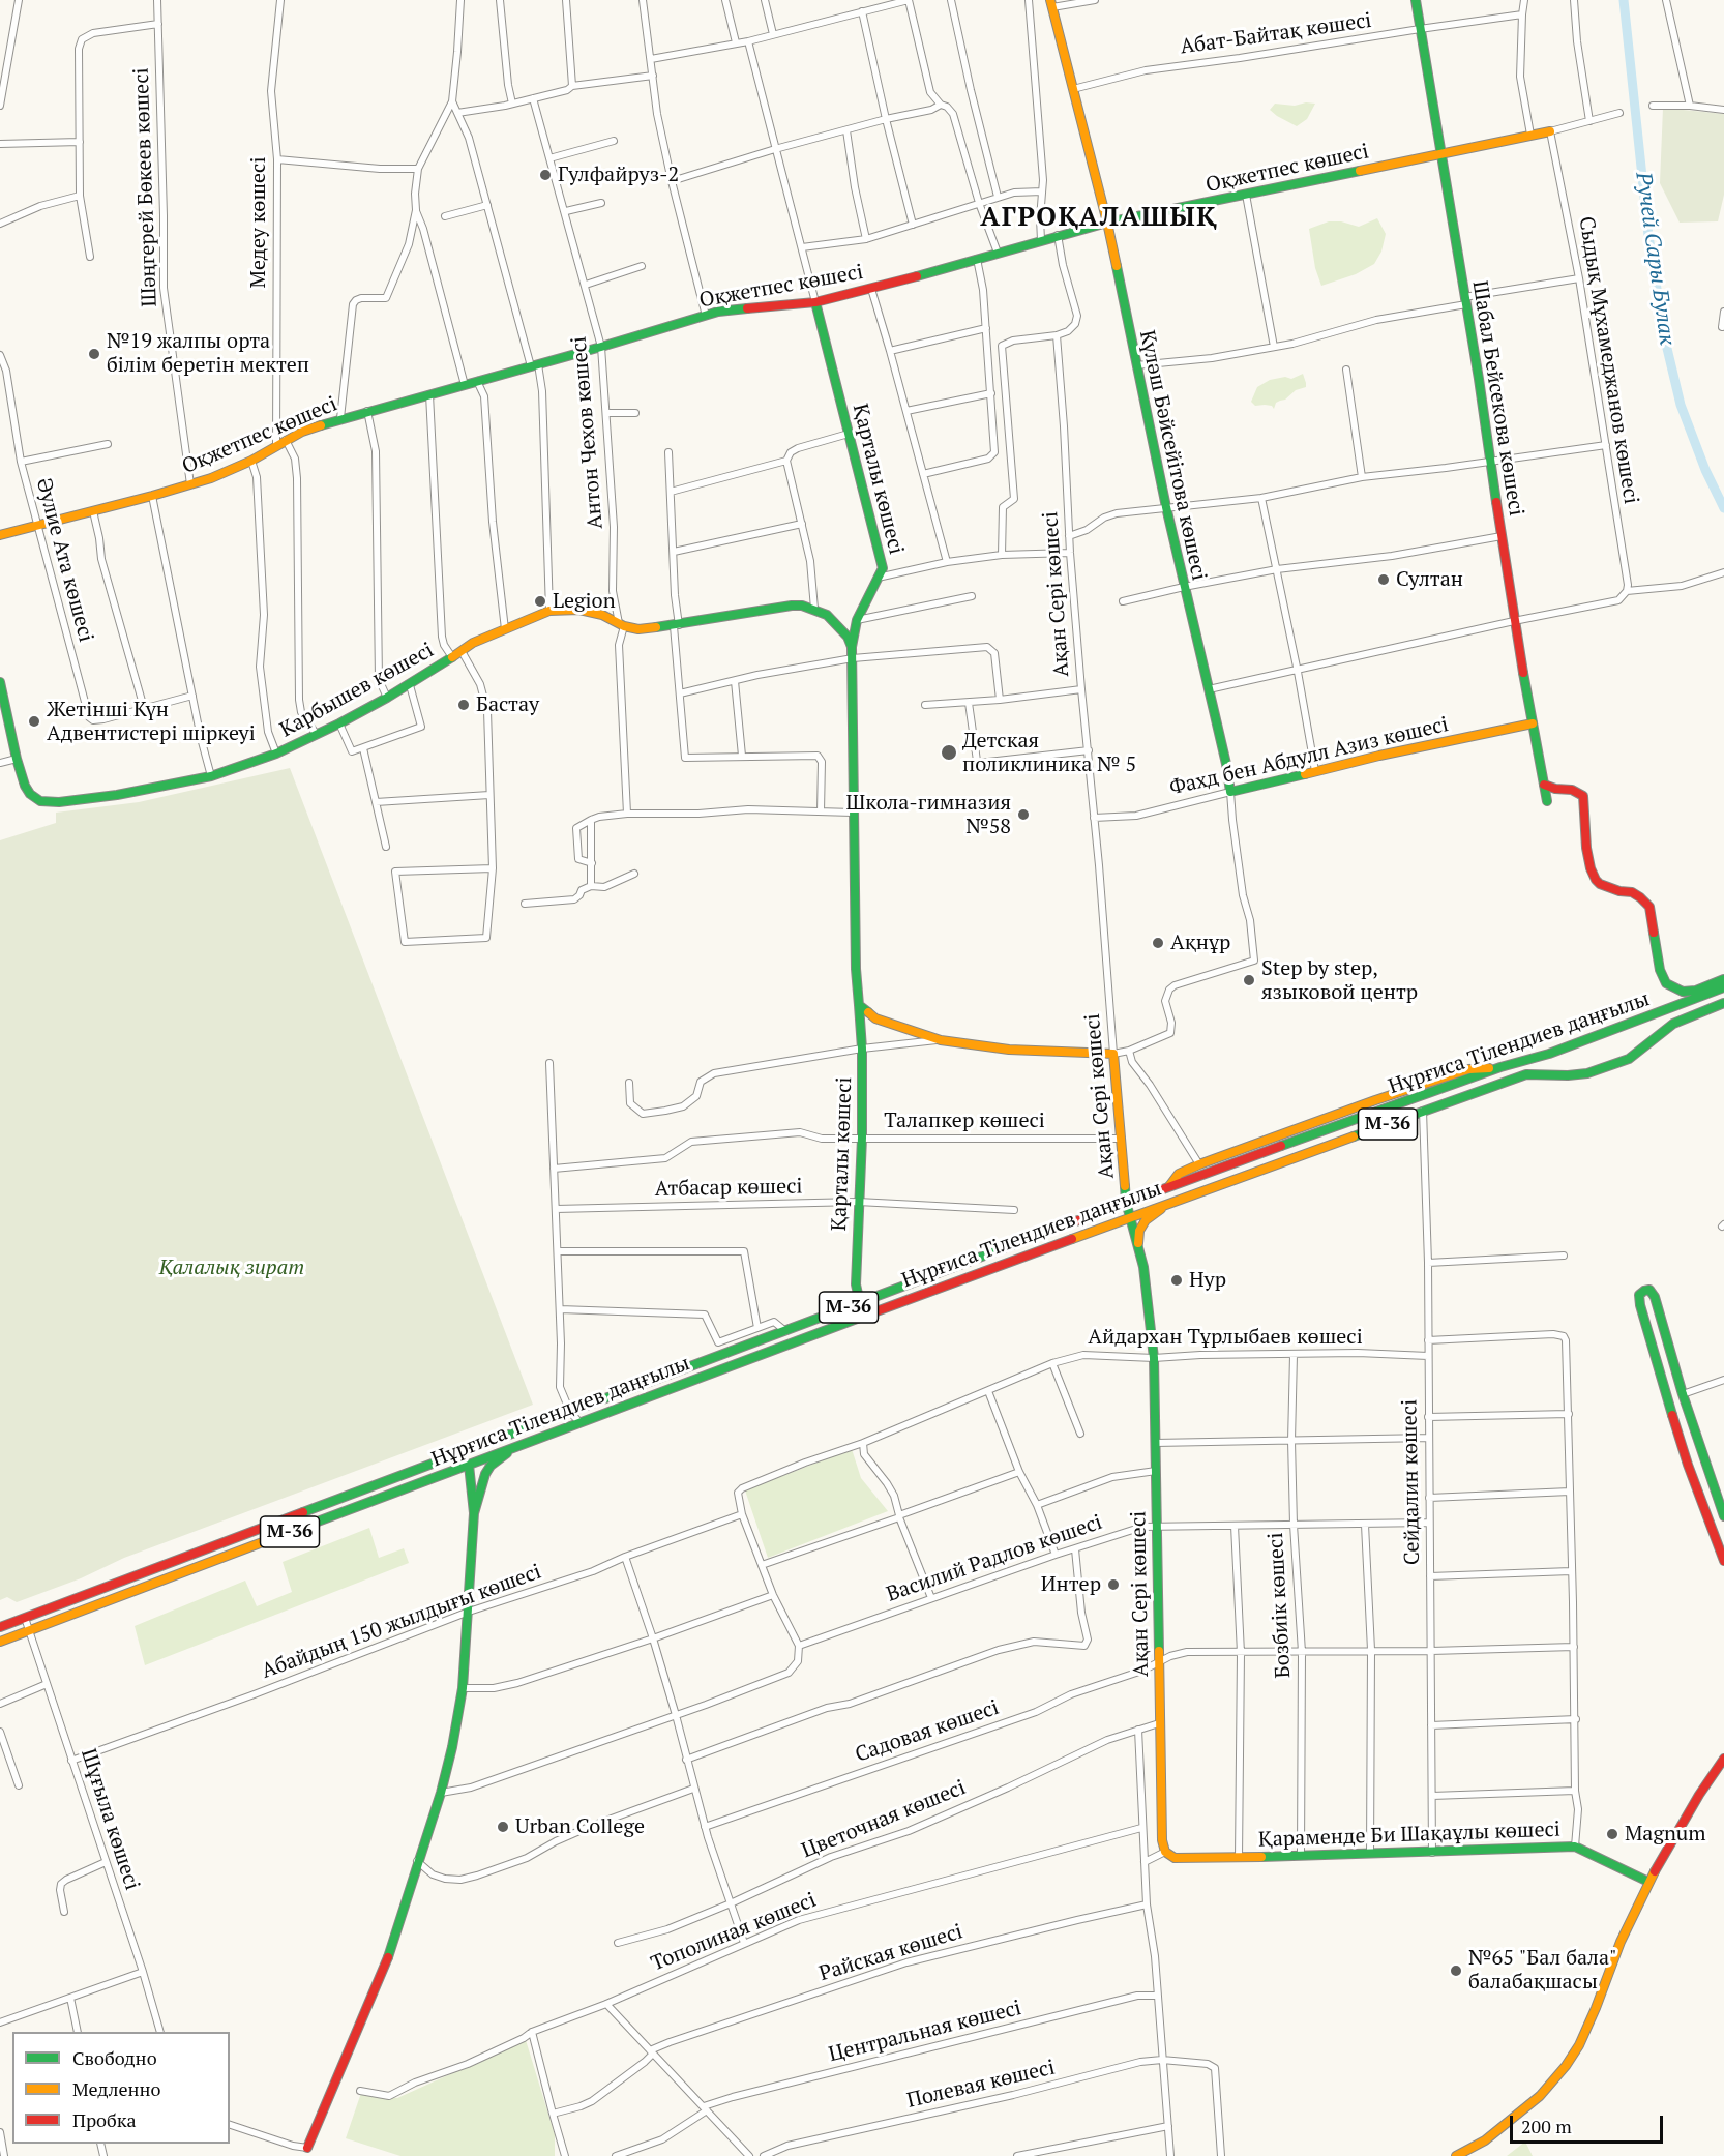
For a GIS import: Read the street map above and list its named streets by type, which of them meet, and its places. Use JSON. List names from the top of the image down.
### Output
{
  "streets": {
    "street": [
      "Абат-Байтақ көшесі",
      "Оқжетпес көшесі",
      "Шәңгерей Бөкеев көшесі",
      "Медеу көшесі",
      "Сыдық Мұхамеджанов көшесі",
      "Шабал Бейсекова көшесі",
      "Антон Чехов көшесі",
      "Күләш Бәйсейітова көшесі",
      "Қарталы көшесі",
      "Әулие Ата көшесі",
      "Ақан Сері көшесі",
      "Карбышев көшесі",
      "Фахд бен Абдулл Азиз көшесі",
      "Нұрғиса Тілендиев даңғылы",
      "Талапкер көшесі",
      "M-36",
      "Атбасар көшесі",
      "Айдархан Тұрлыбаев көшесі",
      "Сейдалин көшесі",
      "Василий Радлов көшесі",
      "Бозбиік көшесі",
      "Абайдың 150 жылдығы көшесі",
      "Садовая көшесі",
      "Шұғыла көшесі",
      "Цветочная көшесі",
      "Қараменде Би Шақаұлы көшесі",
      "Тополиная көшесі",
      "Райская көшесі",
      "Центральная көшесі",
      "Полевая көшесі"
    ]
  },
  "crossings": [
    ["Абат-Байтақ көшесі", "Шабал Бейсекова көшесі"],
    ["Абат-Байтақ көшесі", "Күләш Бәйсейітова көшесі"],
    ["Оқжетпес көшесі", "Шәңгерей Бөкеев көшесі"],
    ["Оқжетпес көшесі", "Медеу көшесі"],
    ["Оқжетпес көшесі", "Сыдық Мұхамеджанов көшесі"],
    ["Оқжетпес көшесі", "Шабал Бейсекова көшесі"],
    ["Оқжетпес көшесі", "Антон Чехов көшесі"],
    ["Оқжетпес көшесі", "Күләш Бәйсейітова көшесі"],
    ["Оқжетпес көшесі", "Қарталы көшесі"],
    ["Оқжетпес көшесі", "Әулие Ата көшесі"],
    ["Шабал Бейсекова көшесі", "Фахд бен Абдулл Азиз көшесі"],
    ["Антон Чехов көшесі", "Карбышев көшесі"],
    ["Күләш Бәйсейітова көшесі", "Фахд бен Абдулл Азиз көшесі"],
    ["Қарталы көшесі", "Нұрғиса Тілендиев даңғылы"],
    ["Қарталы көшесі", "Талапкер көшесі"],
    ["Қарталы көшесі", "Атбасар көшесі"],
    ["Ақан Сері көшесі", "Фахд бен Абдулл Азиз көшесі"],
    ["Ақан Сері көшесі", "Нұрғиса Тілендиев даңғылы"],
    ["Ақан Сері көшесі", "Талапкер көшесі"],
    ["Ақан Сері көшесі", "Айдархан Тұрлыбаев көшесі"],
    ["Ақан Сері көшесі", "Василий Радлов көшесі"],
    ["Ақан Сері көшесі", "Садовая көшесі"],
    ["Ақан Сері көшесі", "Цветочная көшесі"],
    ["Ақан Сері көшесі", "Қараменде Би Шақаұлы көшесі"],
    ["Нұрғиса Тілендиев даңғылы", "Сейдалин көшесі"],
    ["Нұрғиса Тілендиев даңғылы", "Шұғыла көшесі"],
    ["Айдархан Тұрлыбаев көшесі", "Сейдалин көшесі"],
    ["Айдархан Тұрлыбаев көшесі", "Бозбиік көшесі"],
    ["Айдархан Тұрлыбаев көшесі", "Абайдың 150 жылдығы көшесі"],
    ["Сейдалин көшесі", "Василий Радлов көшесі"],
    ["Сейдалин көшесі", "Садовая көшесі"],
    ["Сейдалин көшесі", "Қараменде Би Шақаұлы көшесі"],
    ["Василий Радлов көшесі", "Бозбиік көшесі"],
    ["Бозбиік көшесі", "Садовая көшесі"],
    ["Бозбиік көшесі", "Қараменде Би Шақаұлы көшесі"],
    ["Абайдың 150 жылдығы көшесі", "Шұғыла көшесі"]
  ],
  "districts": ["АГРОҚАЛАШЫҚ"],
  "water": ["Ручей Сары Булак"],
  "parks": ["Қалалық зират"],
  "places": [
    "Гулфайруз-2",
    "№19 жалпы орта білім беретін мектеп",
    "Султан",
    "Legion",
    "Бастау",
    "Жетінші Күн Адвентистері шіркеуі",
    "Детская поликлиника № 5",
    "Школа-гимназия №58",
    "Ақнұр",
    "Step by step, языковой центр",
    "Нур",
    "Интер",
    "Urban College",
    "Magnum",
    "№65 \"Бал бала\" балабақшасы"
  ],
  "legend": ["Свободно", "Медленно", "Пробка"],
  "scale_bar": "200 m"
}
